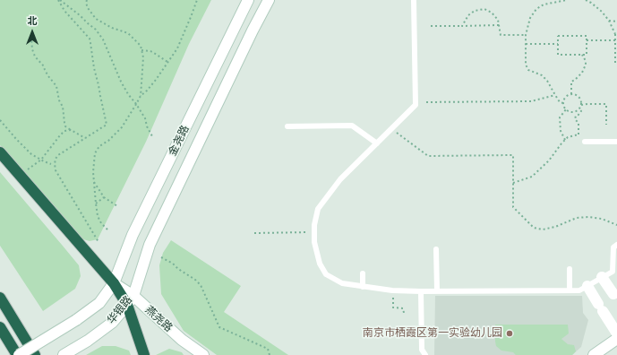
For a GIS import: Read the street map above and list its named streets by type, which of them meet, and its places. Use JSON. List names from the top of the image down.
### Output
{
  "streets": {
    "main road": ["金尧路", "华银路", "燕尧路"]
  },
  "crossings": [
    ["金尧路", "华银路"],
    ["金尧路", "燕尧路"],
    ["华银路", "燕尧路"]
  ],
  "places": ["南京市栖霞区第一实验幼儿园"],
  "north": "top"
}
